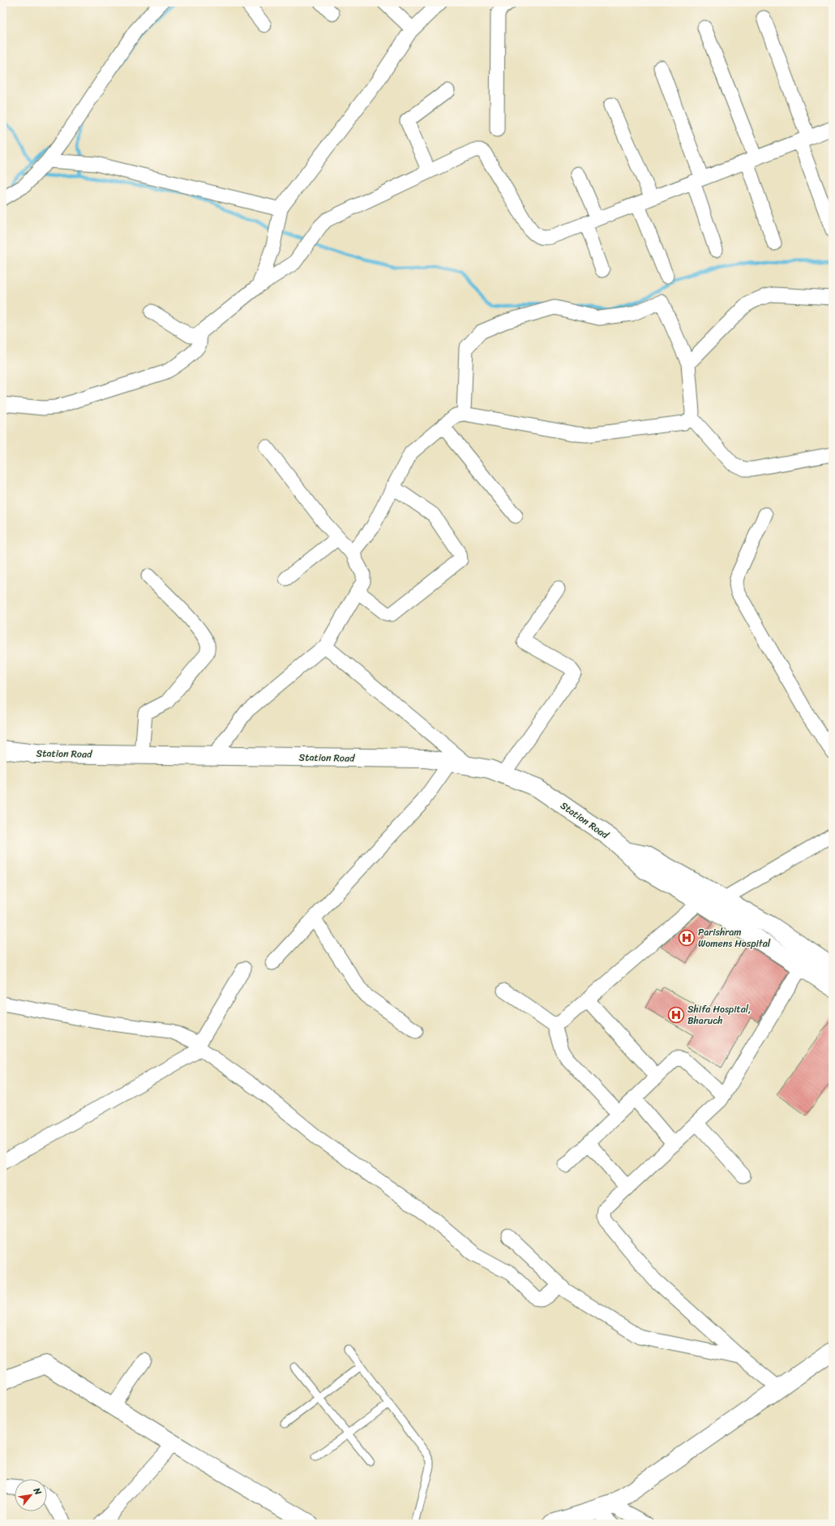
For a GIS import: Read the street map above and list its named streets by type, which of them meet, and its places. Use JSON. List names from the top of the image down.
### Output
{
  "streets": {
    "main road": ["Station Road"]
  },
  "places": {
    "hospital": ["Parishram Womens Hospital", "Shifa Hospital, Bharuch"]
  },
  "north": "top right"
}
